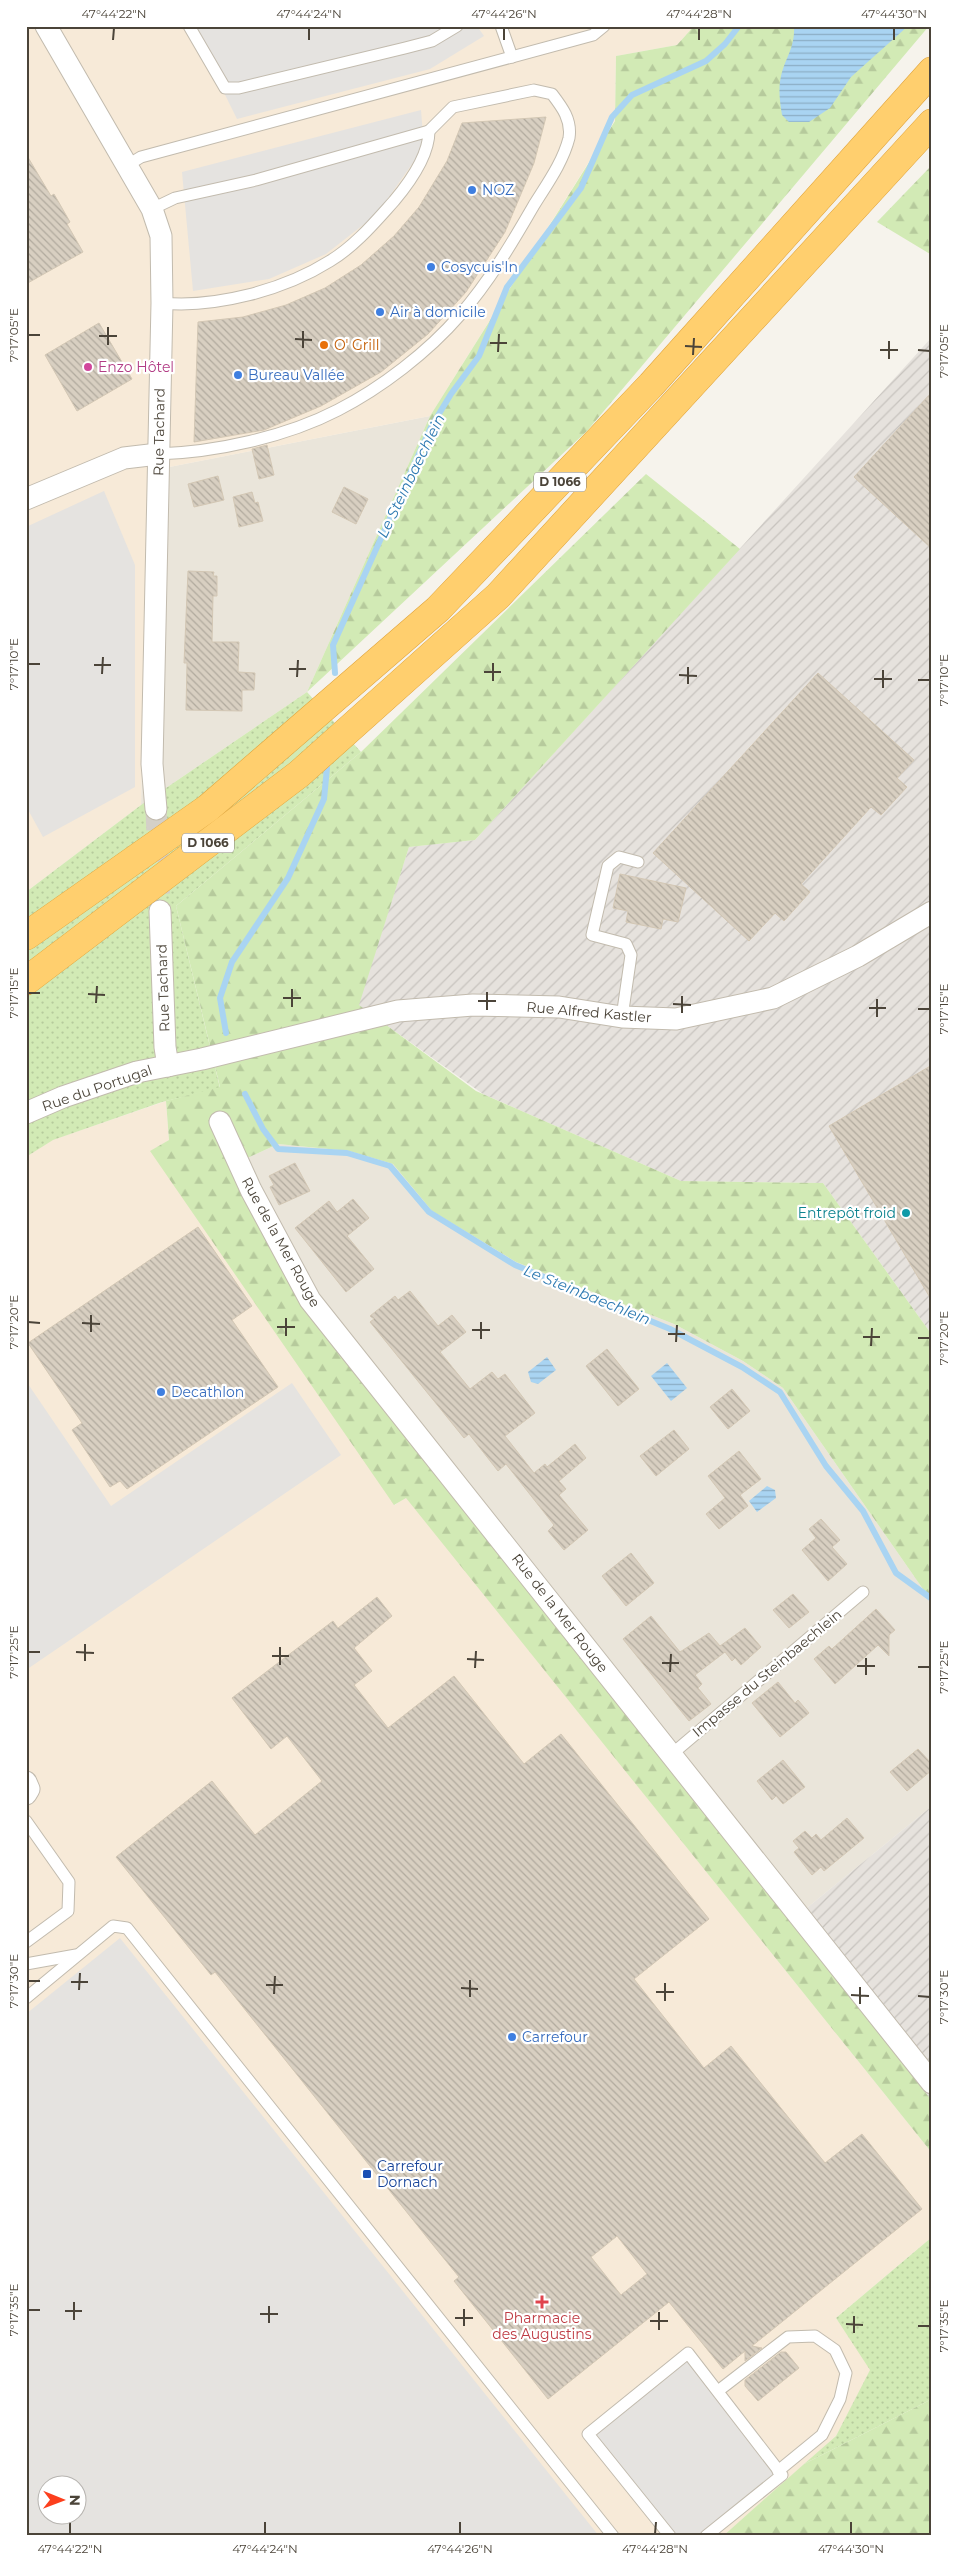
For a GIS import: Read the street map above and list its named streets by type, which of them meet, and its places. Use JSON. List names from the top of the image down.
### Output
{
  "streets": {
    "highway": ["D 1066"],
    "street": [
      "Rue Tachard",
      "Rue Alfred Kastler",
      "Rue du Portugal",
      "Rue de la Mer Rouge"
    ],
    "lane": ["Impasse du Steinbaechlein"]
  },
  "crossings": [
    ["Rue Tachard", "Rue Alfred Kastler"],
    ["Rue Tachard", "Rue du Portugal"],
    ["Rue Alfred Kastler", "Rue du Portugal"],
    ["Rue de la Mer Rouge", "Impasse du Steinbaechlein"]
  ],
  "water": ["Le Steinbaechlein"],
  "places": {
    "other": [
      "NOZ",
      "Cosycuis'In",
      "Air à domicile",
      "O' Grill",
      "Enzo Hôtel",
      "Bureau Vallée",
      "Entrepôt froid",
      "Decathlon",
      "Carrefour"
    ],
    "transit": ["Carrefour Dornach"],
    "health": ["Pharmacie des Augustins"]
  },
  "north": "right",
  "coordinates": [
    "47°44'22\"N",
    "47°44'24\"N",
    "47°44'26\"N",
    "47°44'28\"N",
    "47°44'30\"N",
    "7°17'05\"E",
    "7°17'10\"E",
    "7°17'15\"E",
    "7°17'20\"E",
    "7°17'25\"E",
    "7°17'30\"E",
    "7°17'35\"E"
  ]
}
